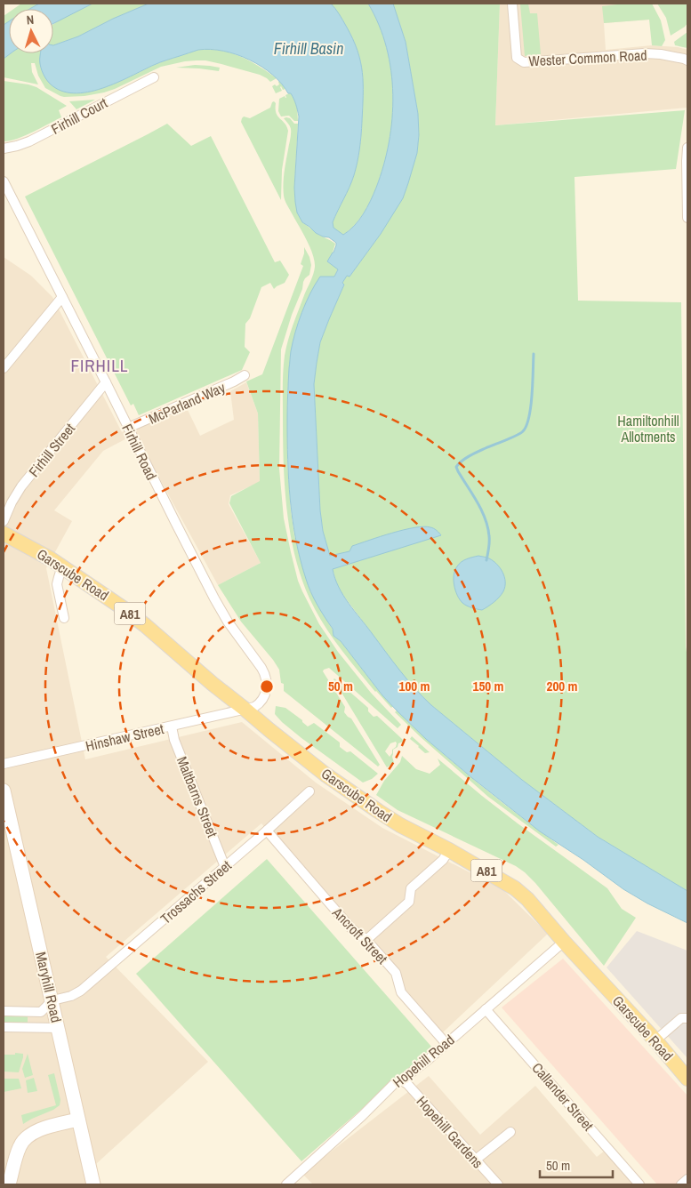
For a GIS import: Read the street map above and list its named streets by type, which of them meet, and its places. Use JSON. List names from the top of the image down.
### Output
{
  "streets": {
    "main road": ["Garscube Road", "A81"],
    "street": [
      "Wester Common Road",
      "Firhill Court",
      "McParland Way",
      "Firhill Street",
      "Firhill Road",
      "Hinshaw Street",
      "Maltbarns Street",
      "Trossachs Street",
      "Ancroft Street",
      "Maryhill Road",
      "Hopehill Road",
      "Callander Street",
      "Hopehill Gardens"
    ]
  },
  "crossings": [
    ["McParland Way", "Firhill Road"],
    ["Firhill Street", "Firhill Road"],
    ["Firhill Road", "Garscube Road"],
    ["Firhill Road", "Hinshaw Street"],
    ["Garscube Road", "Hinshaw Street"],
    ["Garscube Road", "Hopehill Road"],
    ["Hinshaw Street", "Maltbarns Street"],
    ["Maltbarns Street", "Trossachs Street"],
    ["Trossachs Street", "Ancroft Street"],
    ["Trossachs Street", "Maryhill Road"],
    ["Ancroft Street", "Hopehill Road"],
    ["Hopehill Road", "Callander Street"],
    ["Hopehill Road", "Hopehill Gardens"]
  ],
  "districts": ["FIRHILL"],
  "water": ["Firhill Basin"],
  "parks": ["Hamiltonhill Allotments"],
  "scale_bar": "50 m",
  "north": "top",
  "rings": [
    "50 m",
    "100 m",
    "150 m",
    "200 m"
  ]
}
